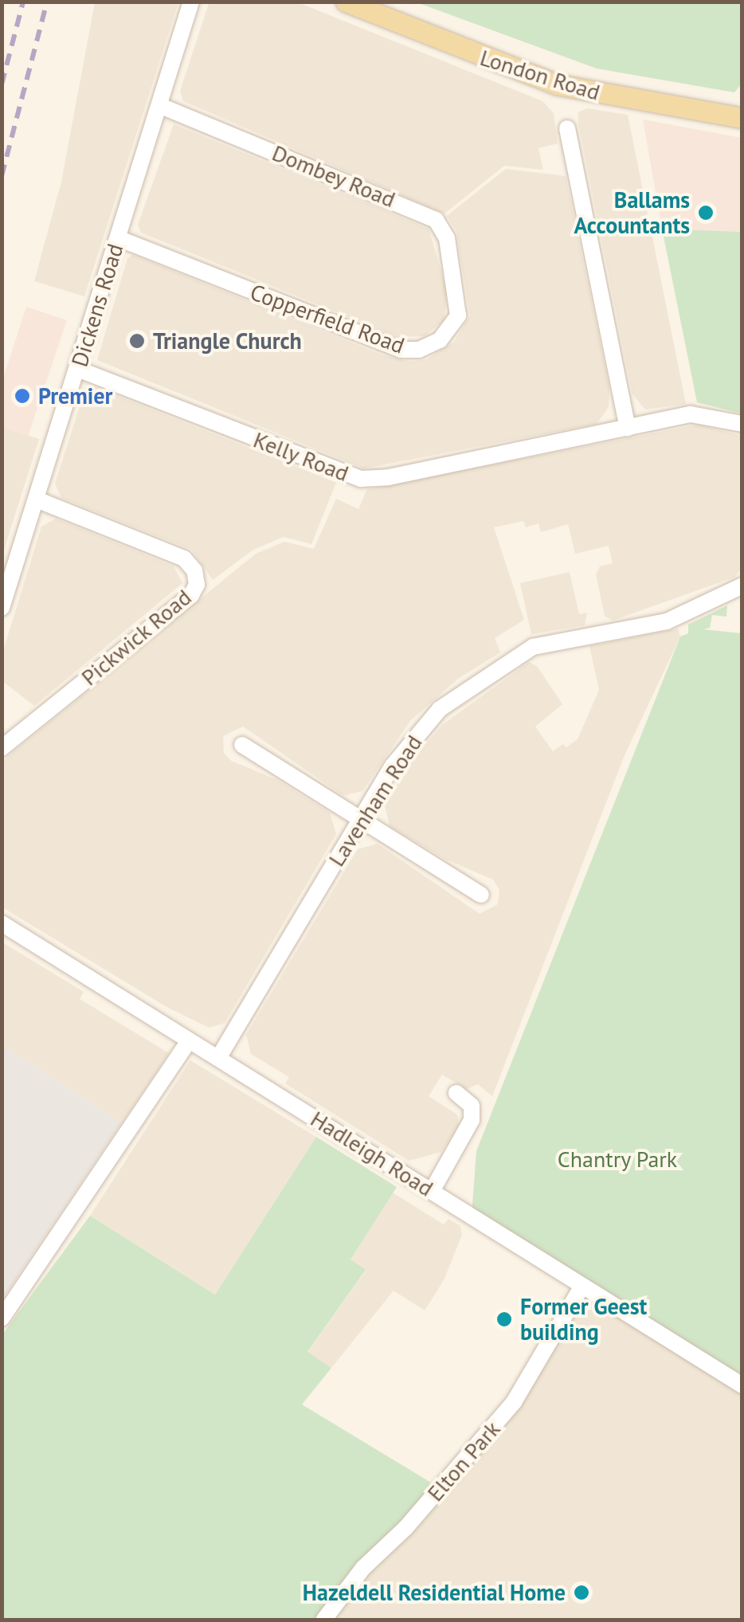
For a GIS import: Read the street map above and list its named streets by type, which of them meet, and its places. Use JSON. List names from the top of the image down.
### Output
{
  "streets": {
    "main road": ["London Road"],
    "street": [
      "Dombey Road",
      "Dickens Road",
      "Copperfield Road",
      "Kelly Road",
      "Pickwick Road",
      "Lavenham Road",
      "Hadleigh Road",
      "Elton Park"
    ]
  },
  "crossings": [
    ["Dombey Road", "Dickens Road"],
    ["Dombey Road", "Copperfield Road"],
    ["Dickens Road", "Copperfield Road"],
    ["Dickens Road", "Kelly Road"],
    ["Dickens Road", "Pickwick Road"],
    ["Lavenham Road", "Hadleigh Road"],
    ["Hadleigh Road", "Elton Park"]
  ],
  "parks": ["Chantry Park"],
  "places": [
    "Ballams Accountants",
    "Triangle Church",
    "Premier",
    "Former Geest building",
    "Hazeldell Residential Home"
  ]
}
